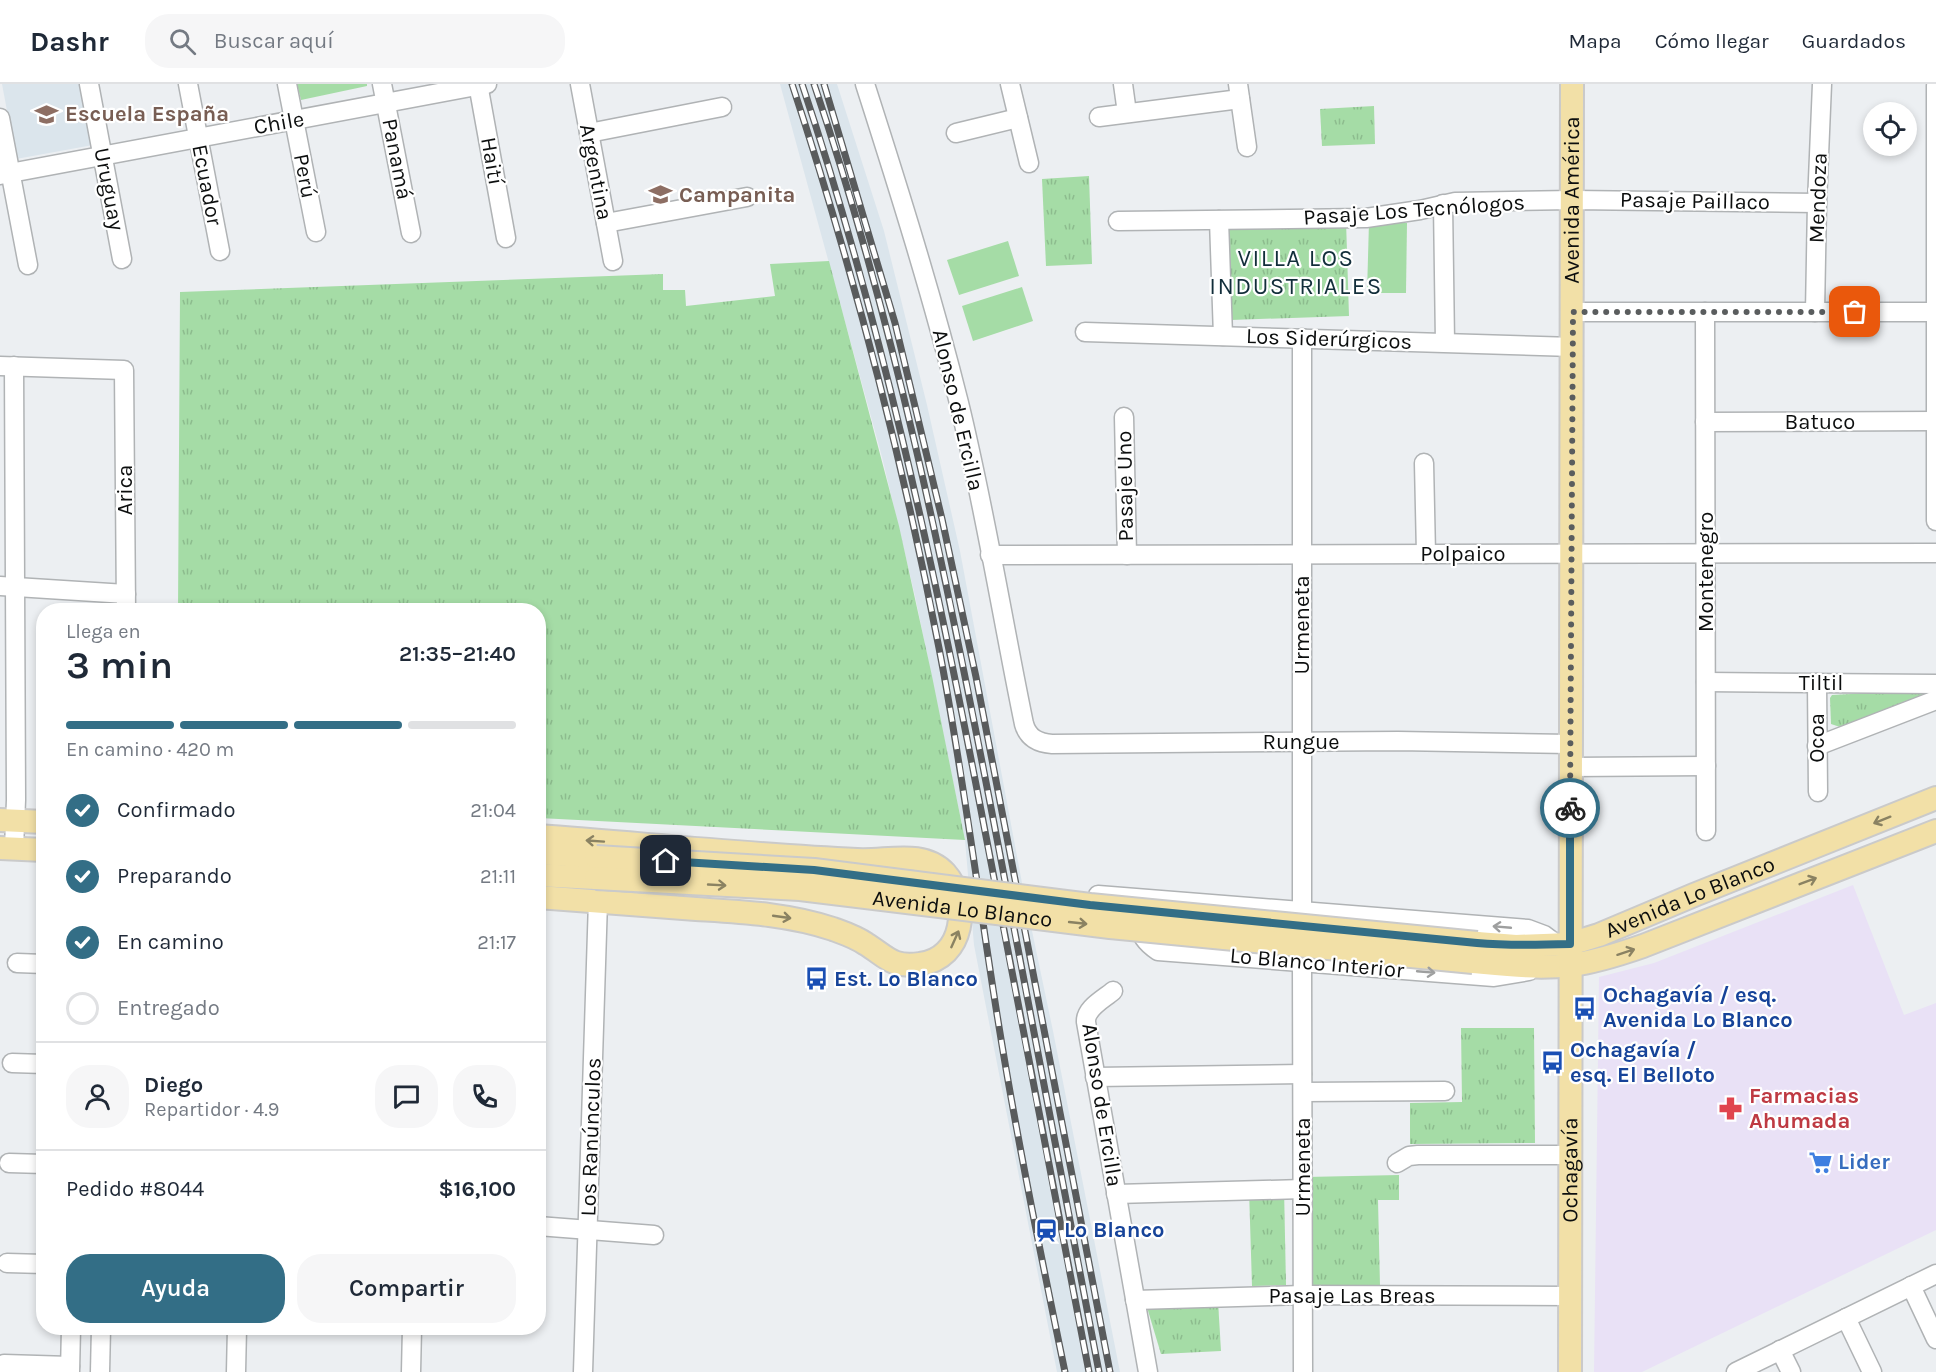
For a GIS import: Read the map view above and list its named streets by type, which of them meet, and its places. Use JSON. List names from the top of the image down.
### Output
{
  "streets": {
    "main road": ["Avenida América", "Avenida Lo Blanco", "Ochagavía"],
    "street": [
      "Chile",
      "Panamá",
      "Haití",
      "Argentina",
      "Perú",
      "Ecuador",
      "Uruguay",
      "Mendoza",
      "Pasaje Paillaco",
      "Pasaje Los Tecnólogos",
      "Los Siderúrgicos",
      "Alonso de Ercilla",
      "Batuco",
      "Pasaje Uno",
      "Arica",
      "Polpaico",
      "Montenegro",
      "Urmeneta",
      "Tiltil",
      "Ocoa",
      "Rungue",
      "Lo Blanco Interior",
      "Los Ranúnculos",
      "Pasaje Las Breas"
    ]
  },
  "crossings": [
    ["Chile", "Panamá"],
    ["Chile", "Haití"],
    ["Chile", "Perú"],
    ["Chile", "Ecuador"],
    ["Chile", "Uruguay"],
    ["Mendoza", "Pasaje Paillaco"],
    ["Avenida América", "Pasaje Paillaco"],
    ["Avenida América", "Pasaje Los Tecnólogos"],
    ["Avenida América", "Los Siderúrgicos"],
    ["Avenida América", "Polpaico"],
    ["Avenida América", "Rungue"],
    ["Avenida América", "Avenida Lo Blanco"],
    ["Avenida América", "Ochagavía"],
    ["Pasaje Paillaco", "Pasaje Los Tecnólogos"],
    ["Los Siderúrgicos", "Urmeneta"],
    ["Alonso de Ercilla", "Polpaico"],
    ["Alonso de Ercilla", "Rungue"],
    ["Alonso de Ercilla", "Pasaje Las Breas"],
    ["Batuco", "Montenegro"],
    ["Pasaje Uno", "Polpaico"],
    ["Polpaico", "Montenegro"],
    ["Polpaico", "Urmeneta"],
    ["Montenegro", "Tiltil"],
    ["Urmeneta", "Rungue"],
    ["Urmeneta", "Lo Blanco Interior"],
    ["Urmeneta", "Pasaje Las Breas"],
    ["Tiltil", "Ocoa"],
    ["Avenida Lo Blanco", "Lo Blanco Interior"],
    ["Avenida Lo Blanco", "Ochagavía"],
    ["Ochagavía", "Pasaje Las Breas"]
  ],
  "districts": ["VILLA LOS INDUSTRIALES"],
  "places": {
    "school or university": ["Escuela España", "Campanita"],
    "bus stop": ["Est. Lo Blanco", "Ochagavía / esq. Avenida Lo Blanco", "Ochagavía / esq. El Belloto"],
    "pharmacy": ["Farmacias Ahumada"],
    "supermarket": ["Lider"],
    "station": ["Lo Blanco"]
  },
  "page": {
    "header": "Dashr",
    "search": "Buscar aquí",
    "nav": ["Mapa", "Cómo llegar", "Guardados"],
    "heading": ["3 min", "Llega en", "21:35–21:40"],
    "panel": [
      "Diego",
      "Repartidor · 4.9",
      "Pedido #8044",
      "$16,100"
    ],
    "bar": "En camino · 420 m",
    "list": [
      ["Confirmado", "21:04"],
      ["Preparando", "21:11"],
      ["En camino", "21:17"],
      "Entregado"
    ],
    "buttons": ["Ayuda", "Compartir"]
  }
}
